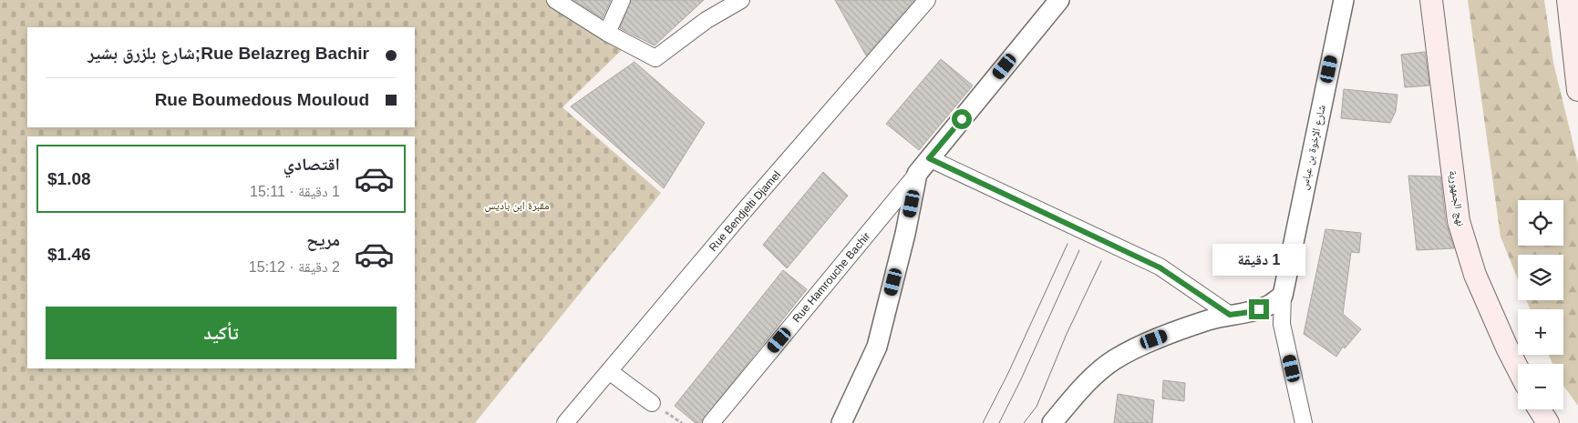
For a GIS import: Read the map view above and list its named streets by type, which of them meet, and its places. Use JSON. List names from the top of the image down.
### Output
{
  "streets": {
    "main road": ["نهج الجمهورية"],
    "street": ["شارع الإخوة بن عباس", "Rue Bendjelti Djamel", "Rue Hamrouche Bachir"]
  },
  "parks": ["مقبرة ابن باديس"],
  "page": {
    "banner": ["Rue Belazreg Bachir;شارع بلزرق بشير", "Rue Boumedous Mouloud"],
    "list": [
      {
        "name": "اقتصادي",
        "note": "1 دقيقة · 15:11",
        "value": "$1.08"
      },
      {
        "name": "مريح",
        "note": "2 دقيقة · 15:12",
        "value": "$1.46"
      }
    ],
    "map_buttons": ["+", "−"],
    "bubble": "1 دقيقة",
    "buttons": "تأكيد"
  }
}
